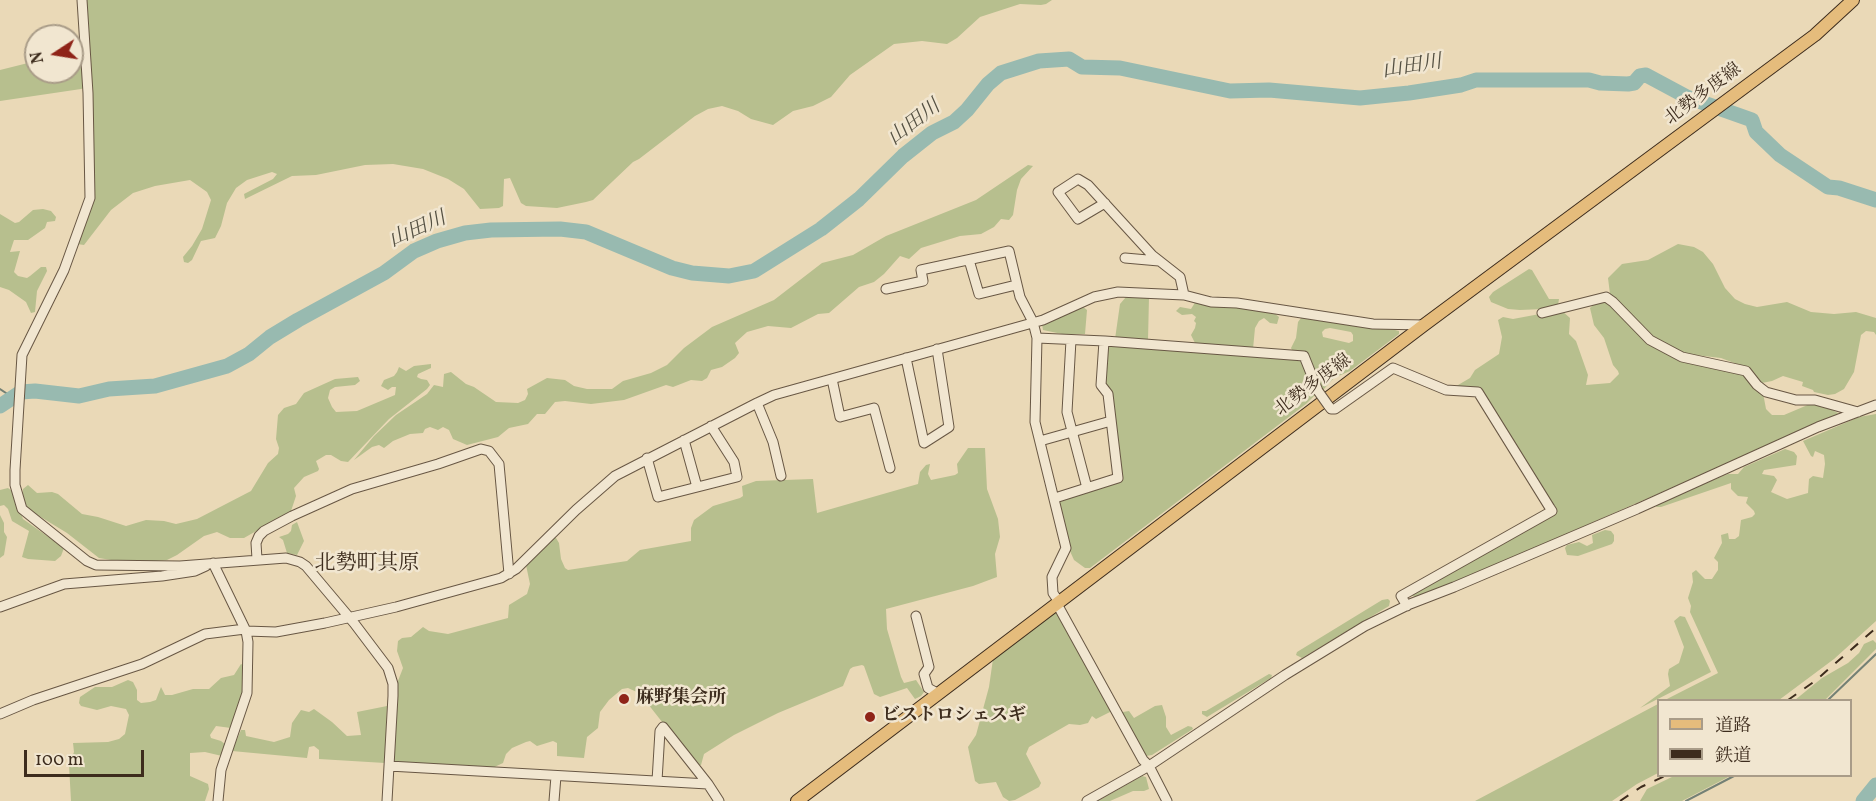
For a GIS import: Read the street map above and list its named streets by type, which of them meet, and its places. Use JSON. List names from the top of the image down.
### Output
{
  "streets": {
    "main road": ["北勢多度線"]
  },
  "districts": ["北勢町其原"],
  "water": ["山田川"],
  "places": ["麻野集会所", "ビストロシェスギ"],
  "legend": ["道路", "鉄道"],
  "scale_bar": "100 m",
  "north": "left"
}
